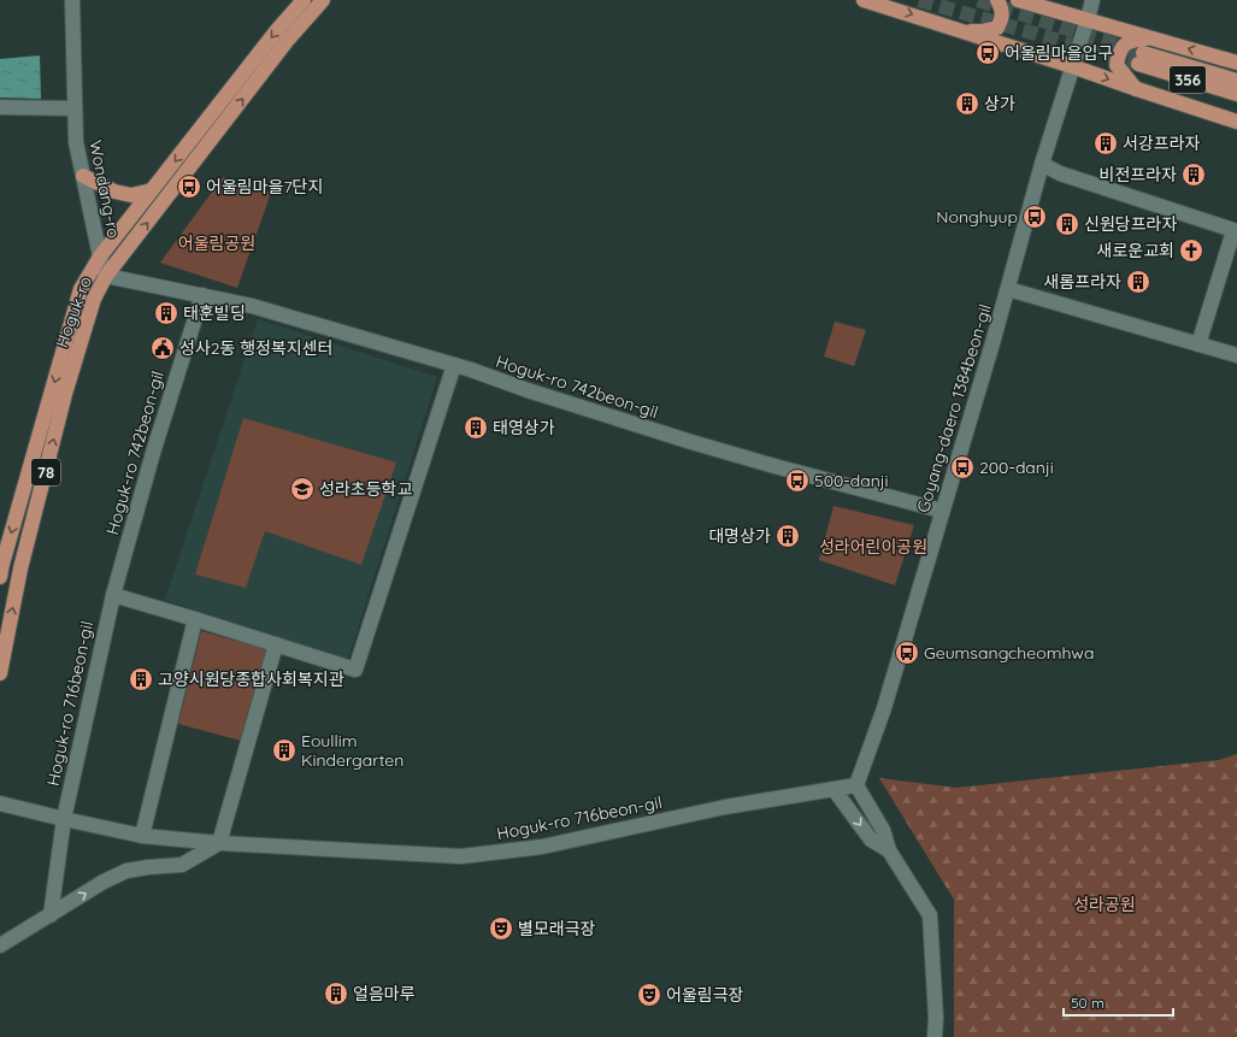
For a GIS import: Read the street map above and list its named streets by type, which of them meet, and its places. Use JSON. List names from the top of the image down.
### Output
{
  "streets": {
    "main road": ["356", "Hoguk-ro", "78"],
    "street": [
      "Wondang-ro",
      "Hoguk-ro 742beon-gil",
      "Goyang-daero 1384beon-gil",
      "Hoguk-ro 716beon-gil"
    ]
  },
  "crossings": [
    ["Wondang-ro", "Hoguk-ro"],
    ["Wondang-ro", "Hoguk-ro 742beon-gil"],
    ["Hoguk-ro", "Hoguk-ro 742beon-gil"],
    ["Hoguk-ro 742beon-gil", "Goyang-daero 1384beon-gil"],
    ["Hoguk-ro 742beon-gil", "Hoguk-ro 716beon-gil"],
    ["Goyang-daero 1384beon-gil", "Hoguk-ro 716beon-gil"]
  ],
  "parks": ["어울림공원", "성라어린이공원", "성라공원"],
  "places": {
    "bus stop": [
      "어울림마을입구",
      "어울림마을7단지",
      "Nonghyup",
      "200-danji",
      "500-danji",
      "Geumsangcheomhwa"
    ],
    "building": [
      "상가",
      "서강프라자",
      "비전프라자",
      "신원당프라자",
      "새롬프라자",
      "태훈빌딩",
      "태영상가",
      "대명상가",
      "고양시원당종합사회복지관",
      "Eoullim Kindergarten",
      "얼음마루"
    ],
    "church": ["새로운교회"],
    "public building": ["성사2동 행정복지센터"],
    "school or university": ["성라초등학교"],
    "theatre": ["별모래극장", "어울림극장"]
  },
  "scale_bar": "50 m"
}
